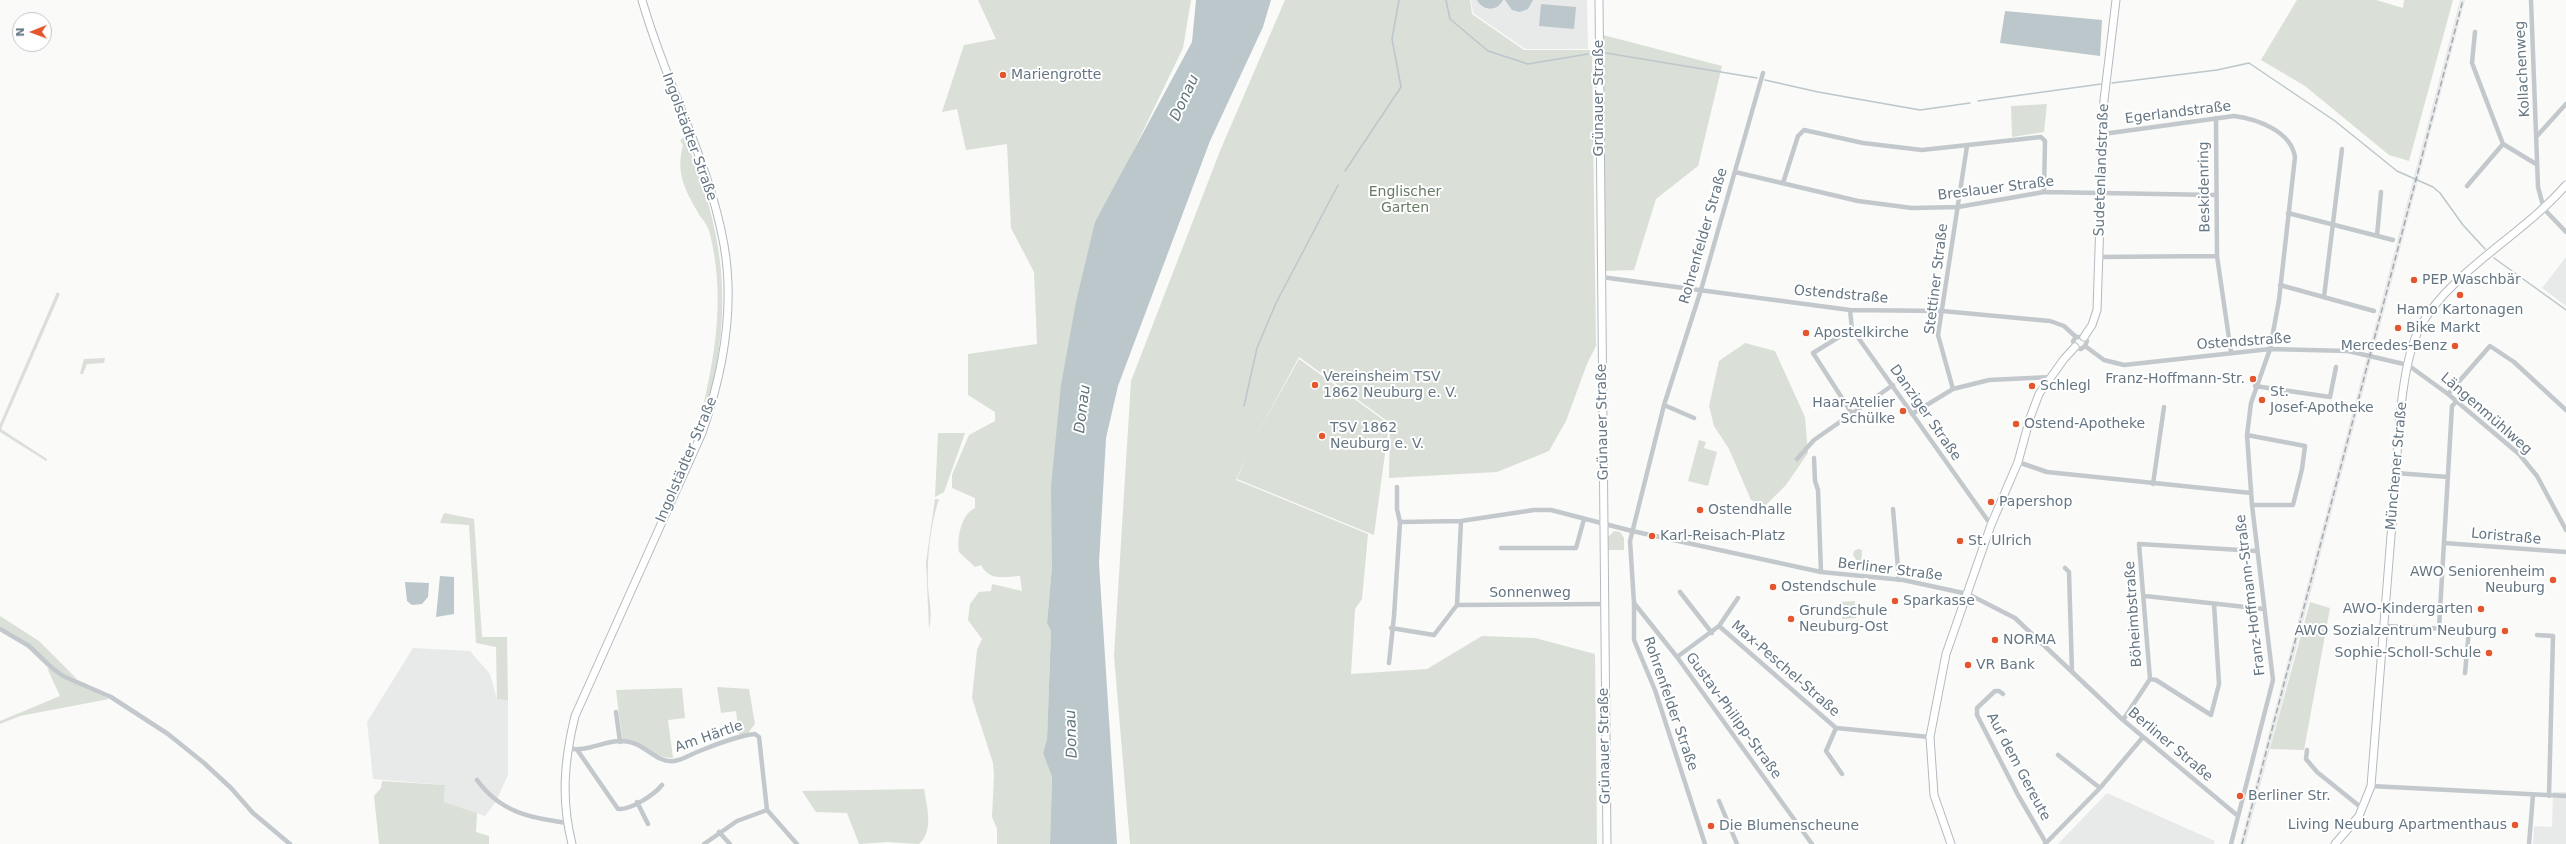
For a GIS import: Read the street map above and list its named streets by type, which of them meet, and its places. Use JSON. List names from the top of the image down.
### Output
{
  "streets": {
    "street": [
      "Kollachenweg",
      "Grünauer Straße",
      "Egerlandstraße",
      "Ingolstädter Straße",
      "Sudetenlandstraße",
      "Beskidenring",
      "Breslauer Straße",
      "Rohrenfelder Straße",
      "Stettiner Straße",
      "Ostendstraße",
      "Danziger Straße",
      "Längenmühlweg",
      "Münchener Straße",
      "Loristraße",
      "Berliner Straße",
      "Sonnenweg",
      "Franz-Hoffmann-Straße",
      "Böheimbstraße",
      "Max-Peschel-Straße",
      "Gustav-Philipp-Straße",
      "Am Härtle",
      "Auf dem Gereute"
    ]
  },
  "crossings": [
    ["Kollachenweg", "Münchener Straße"],
    ["Grünauer Straße", "Ostendstraße"],
    ["Grünauer Straße", "Sonnenweg"],
    ["Egerlandstraße", "Sudetenlandstraße"],
    ["Egerlandstraße", "Beskidenring"],
    ["Egerlandstraße", "Franz-Hoffmann-Straße"],
    ["Ingolstädter Straße", "Am Härtle"],
    ["Sudetenlandstraße", "Breslauer Straße"],
    ["Sudetenlandstraße", "Ostendstraße"],
    ["Beskidenring", "Breslauer Straße"],
    ["Beskidenring", "Ostendstraße"],
    ["Breslauer Straße", "Rohrenfelder Straße"],
    ["Breslauer Straße", "Stettiner Straße"],
    ["Rohrenfelder Straße", "Ostendstraße"],
    ["Rohrenfelder Straße", "Berliner Straße"],
    ["Rohrenfelder Straße", "Gustav-Philipp-Straße"],
    ["Stettiner Straße", "Ostendstraße"],
    ["Ostendstraße", "Danziger Straße"],
    ["Ostendstraße", "Längenmühlweg"],
    ["Ostendstraße", "Münchener Straße"],
    ["Ostendstraße", "Franz-Hoffmann-Straße"],
    ["Längenmühlweg", "Münchener Straße"],
    ["Berliner Straße", "Franz-Hoffmann-Straße"],
    ["Berliner Straße", "Böheimbstraße"],
    ["Franz-Hoffmann-Straße", "Böheimbstraße"],
    ["Max-Peschel-Straße", "Gustav-Philipp-Straße"]
  ],
  "water": ["Donau"],
  "parks": ["Englischer Garten"],
  "places": [
    "Mariengrotte",
    "PEP Waschbär",
    "Hamo Kartonagen",
    "Bike Markt",
    "Apostelkirche",
    "Mercedes-Benz",
    "Franz-Hoffmann-Str.",
    "Vereinsheim TSV 1862 Neuburg e. V.",
    "Schlegl",
    "St. Josef-Apotheke",
    "Haar-Atelier Schülke",
    "Ostend-Apotheke",
    "TSV 1862 Neuburg e. V.",
    "Papershop",
    "Ostendhalle",
    "Karl-Reisach-Platz",
    "St. Ulrich",
    "AWO Seniorenheim Neuburg",
    "Ostendschule",
    "Sparkasse",
    "AWO-Kindergarten",
    "Grundschule Neuburg-Ost",
    "AWO Sozialzentrum Neuburg",
    "NORMA",
    "Sophie-Scholl-Schule",
    "VR Bank",
    "Berliner Str.",
    "Living Neuburg Apartmenthaus",
    "Die Blumenscheune"
  ],
  "north": "left"
}
